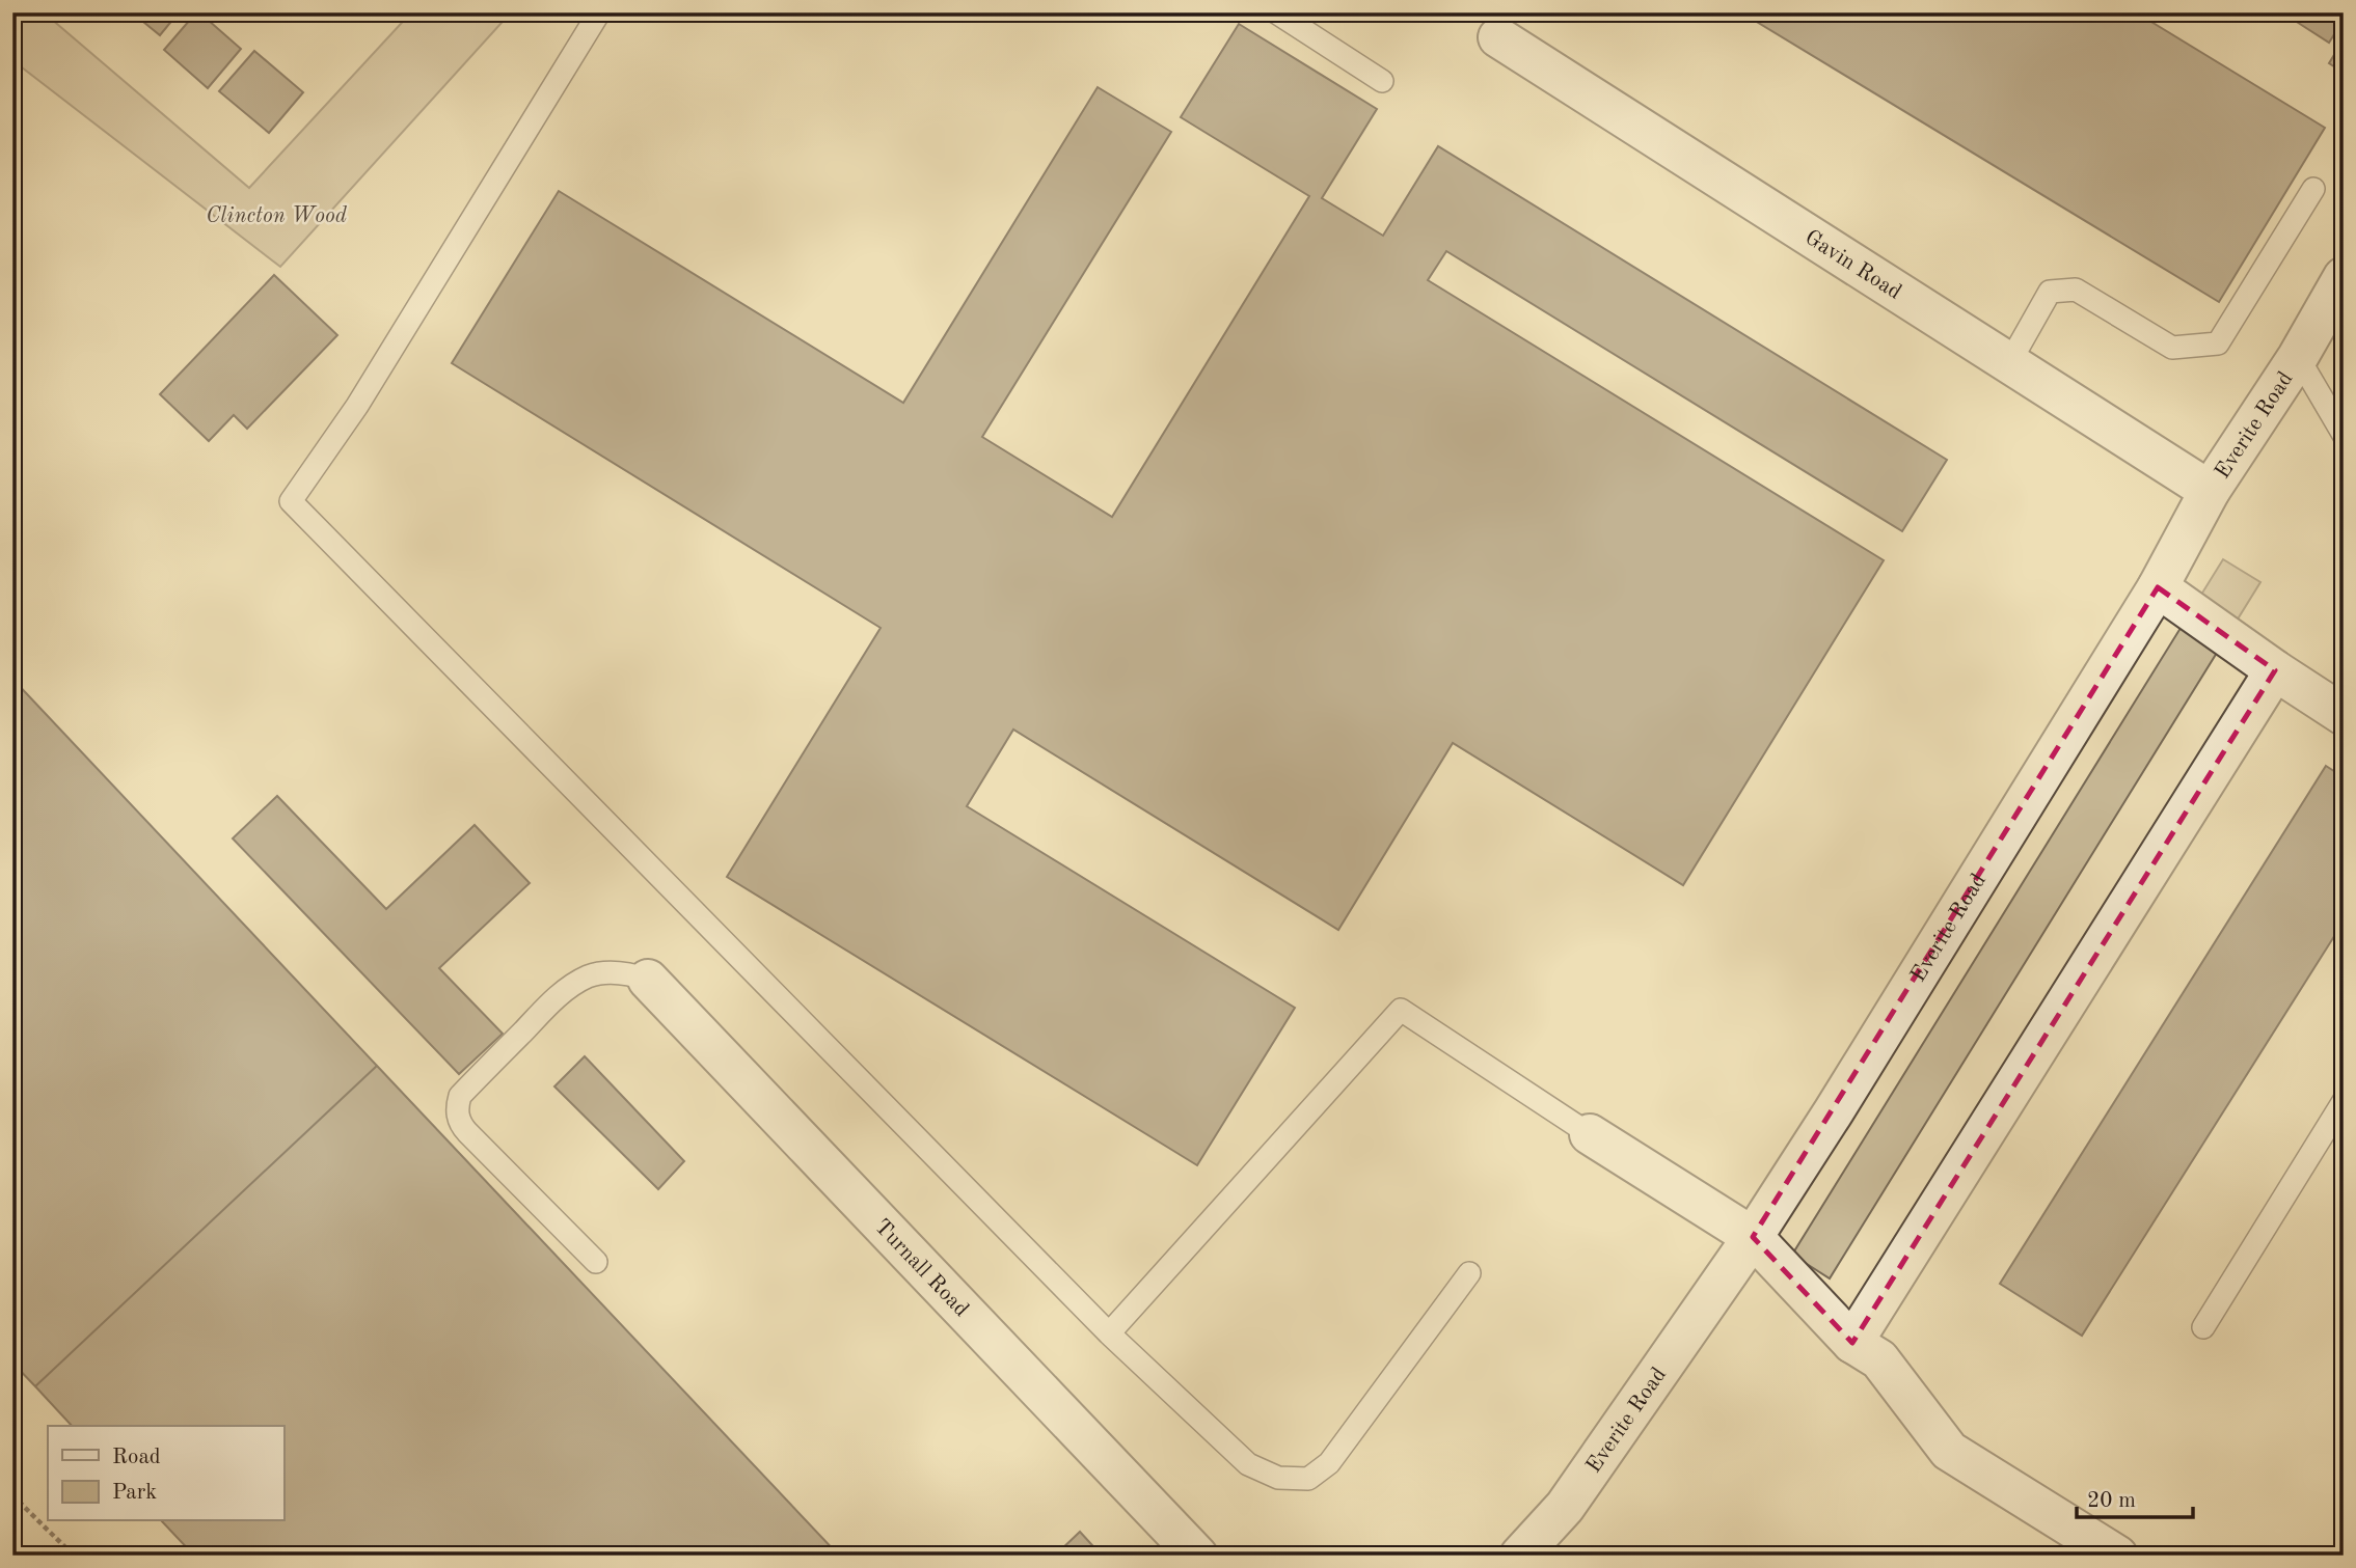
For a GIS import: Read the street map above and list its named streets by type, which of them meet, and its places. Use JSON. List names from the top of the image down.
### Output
{
  "streets": {
    "street": ["Gavin Road", "Everite Road", "Turnall Road"]
  },
  "crossings": [
    ["Gavin Road", "Everite Road"]
  ],
  "parks": ["Clincton Wood"],
  "legend": ["Road", "Park"],
  "scale_bar": "20 m"
}
